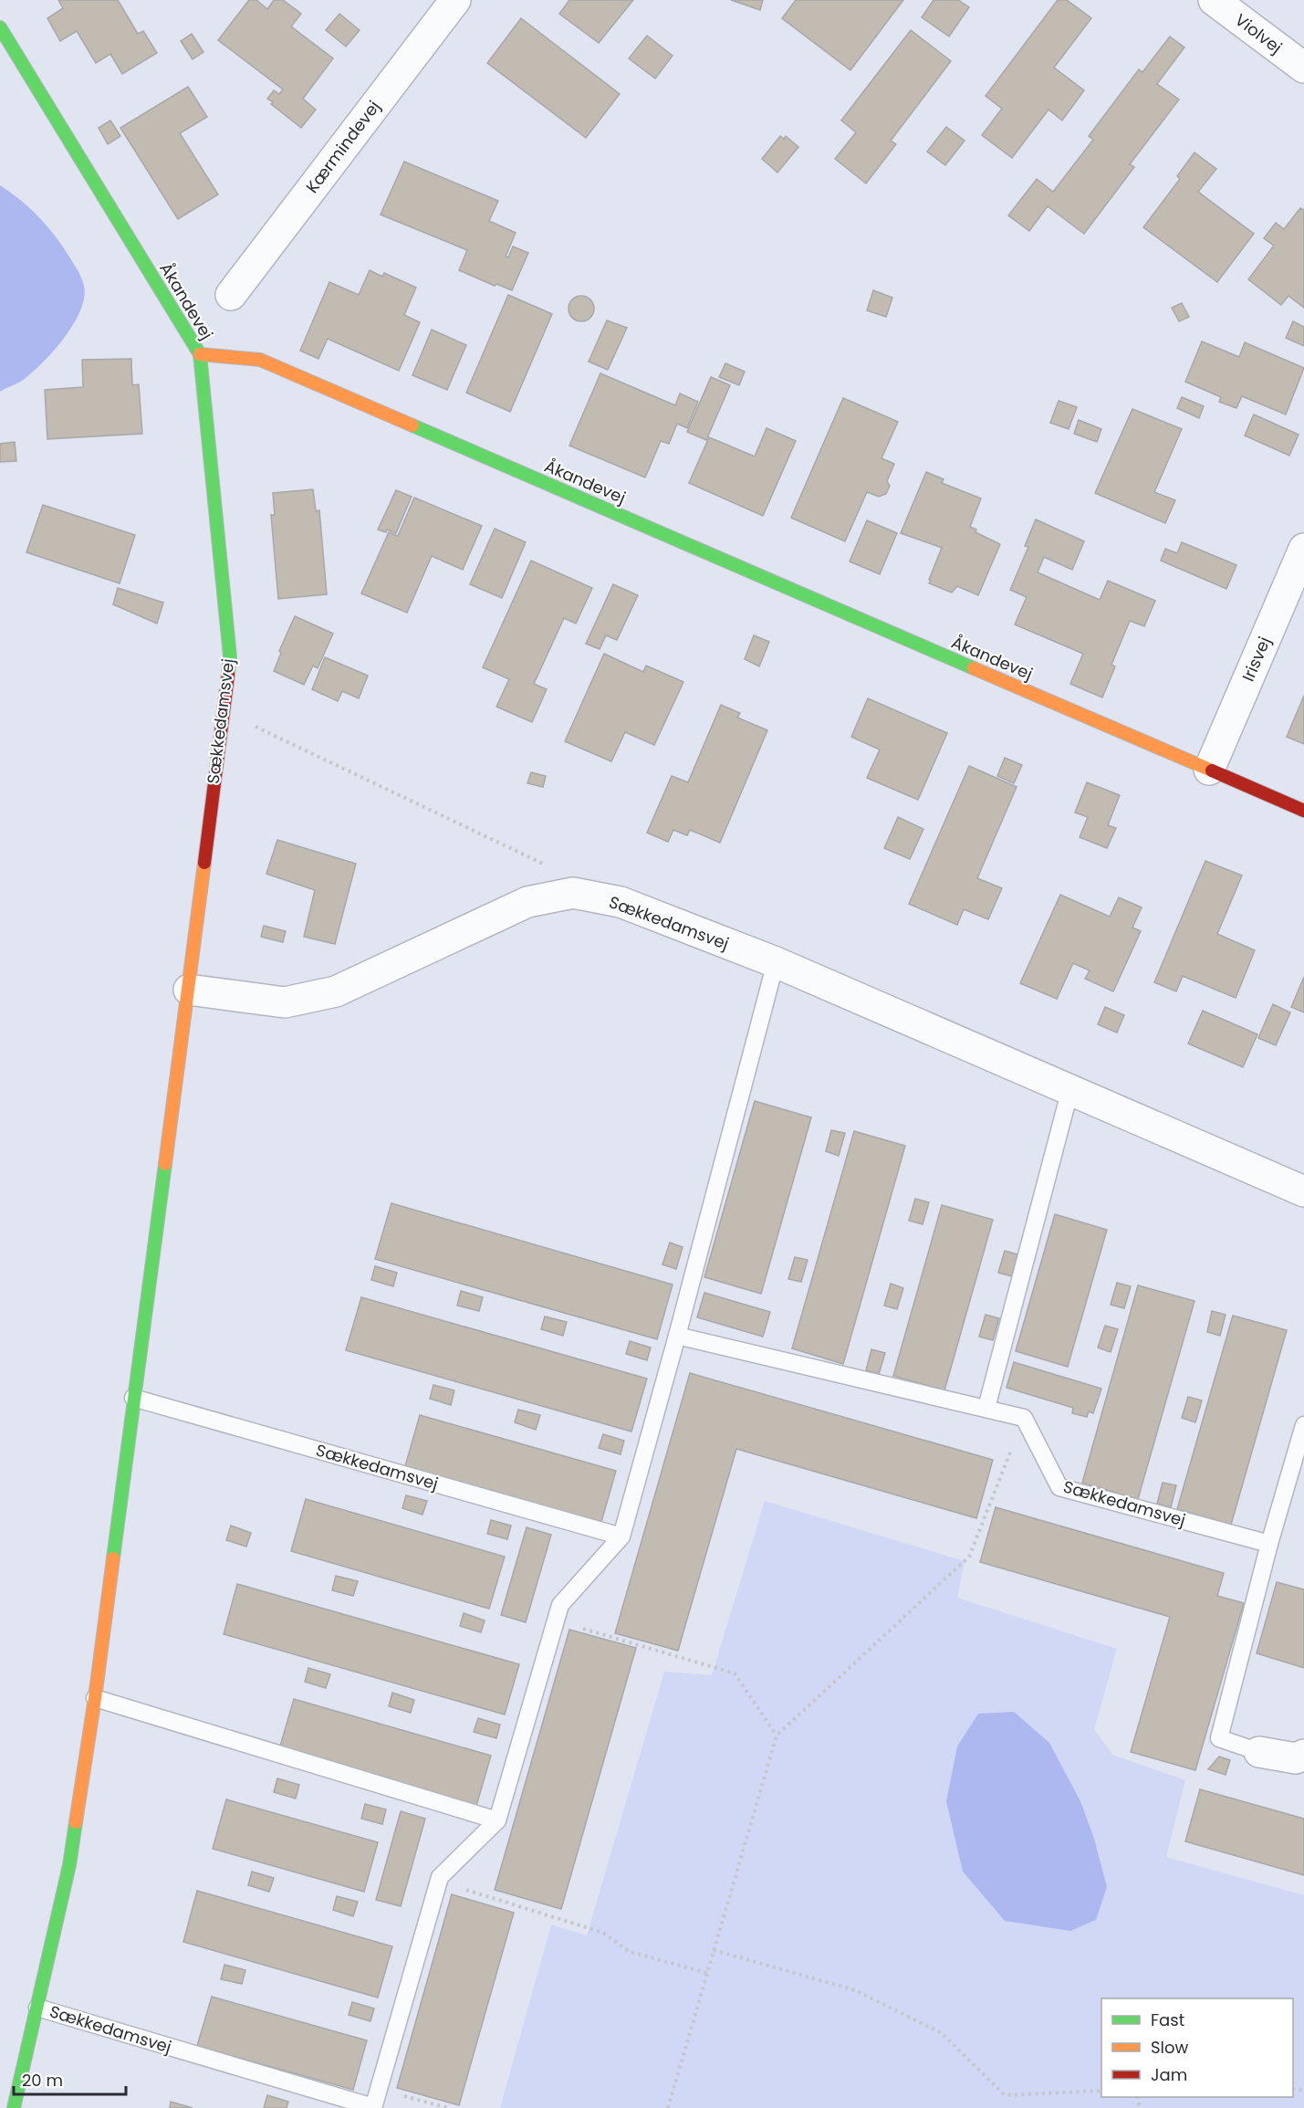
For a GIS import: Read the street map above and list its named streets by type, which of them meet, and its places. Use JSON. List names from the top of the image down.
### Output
{
  "streets": {
    "street": [
      "Violvej",
      "Kærmindevej",
      "Åkandevej",
      "Irisvej",
      "Sækkedamsvej"
    ]
  },
  "crossings": [
    ["Åkandevej", "Irisvej"],
    ["Åkandevej", "Sækkedamsvej"]
  ],
  "legend": ["Fast", "Slow", "Jam"],
  "scale_bar": "20 m"
}
